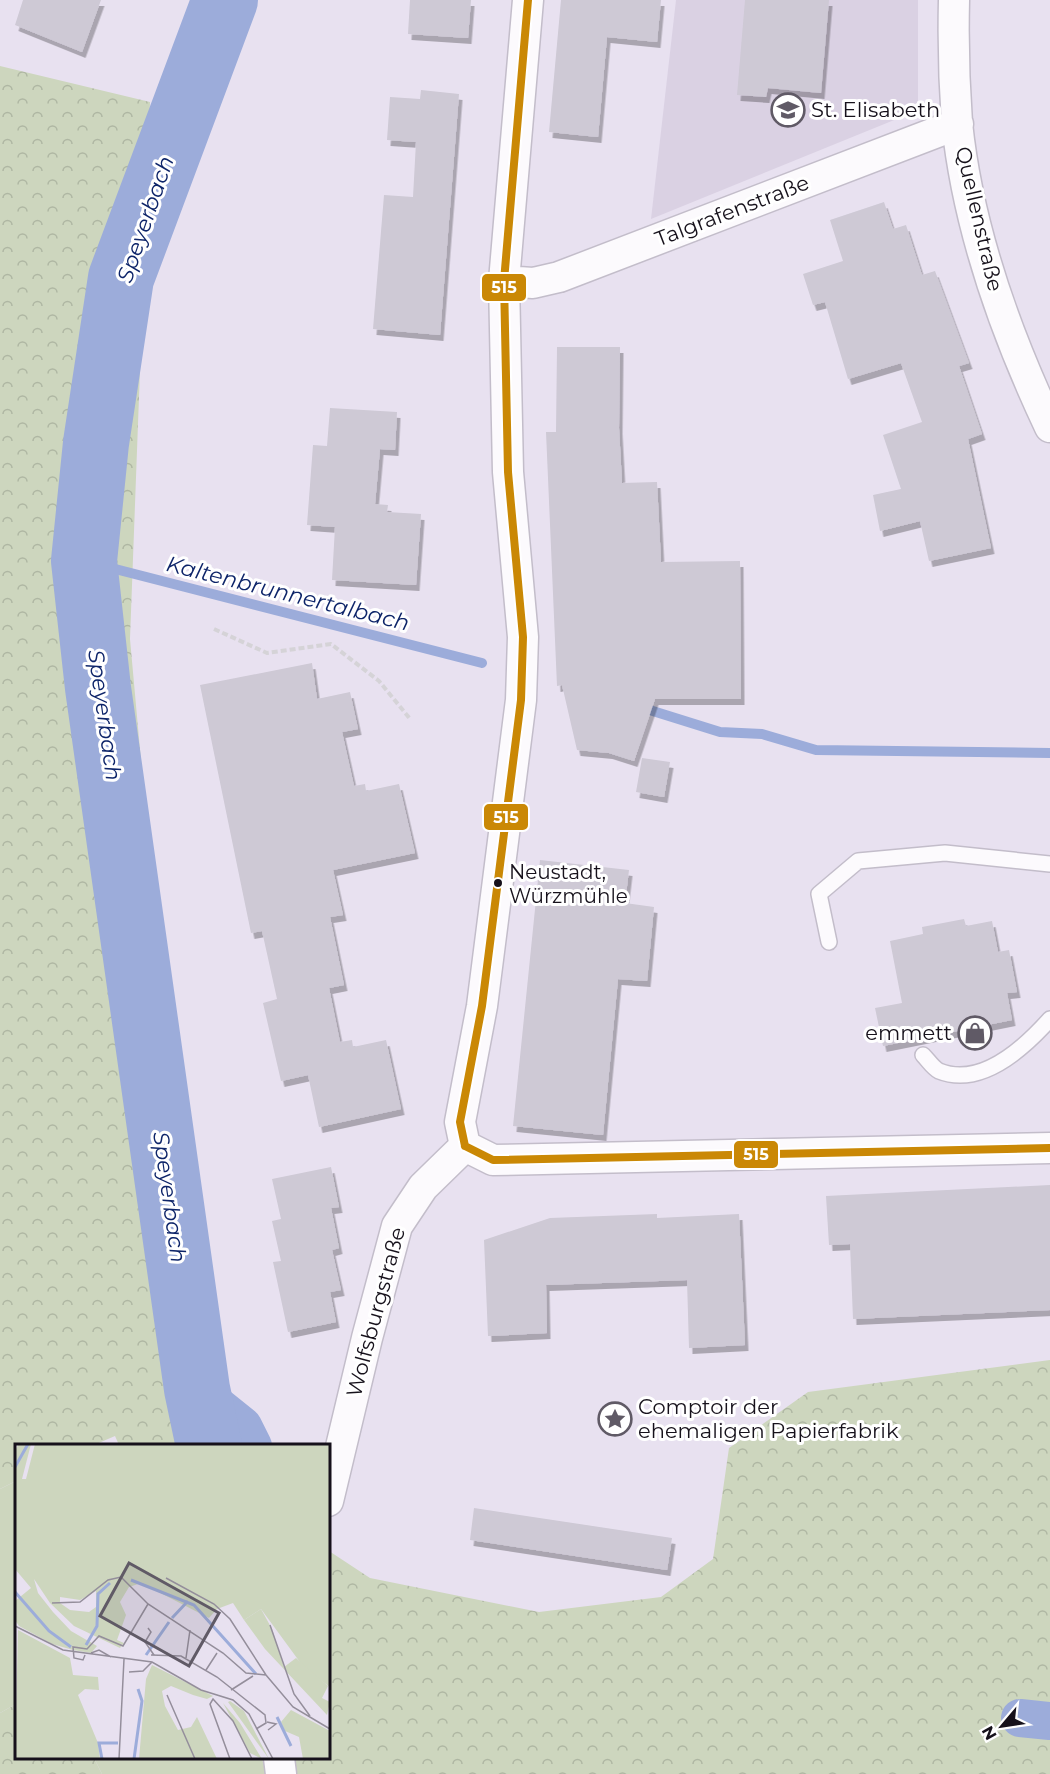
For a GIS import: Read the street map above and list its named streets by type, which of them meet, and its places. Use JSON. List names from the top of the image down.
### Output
{
  "streets": {
    "street": ["Talgrafenstraße", "Quellenstraße", "Wolfsburgstraße"]
  },
  "crossings": [
    ["Talgrafenstraße", "Quellenstraße"]
  ],
  "water": ["Speyerbach", "Kaltenbrunnertalbach"],
  "places": {
    "school or university": ["St. Elisabeth"],
    "other": ["Neustadt, Würzmühle"],
    "shop": ["emmett"],
    "place": ["Comptoir der ehemaligen Papierfabrik"]
  },
  "lines": ["transit line 515"],
  "north": "bottom left"
}
